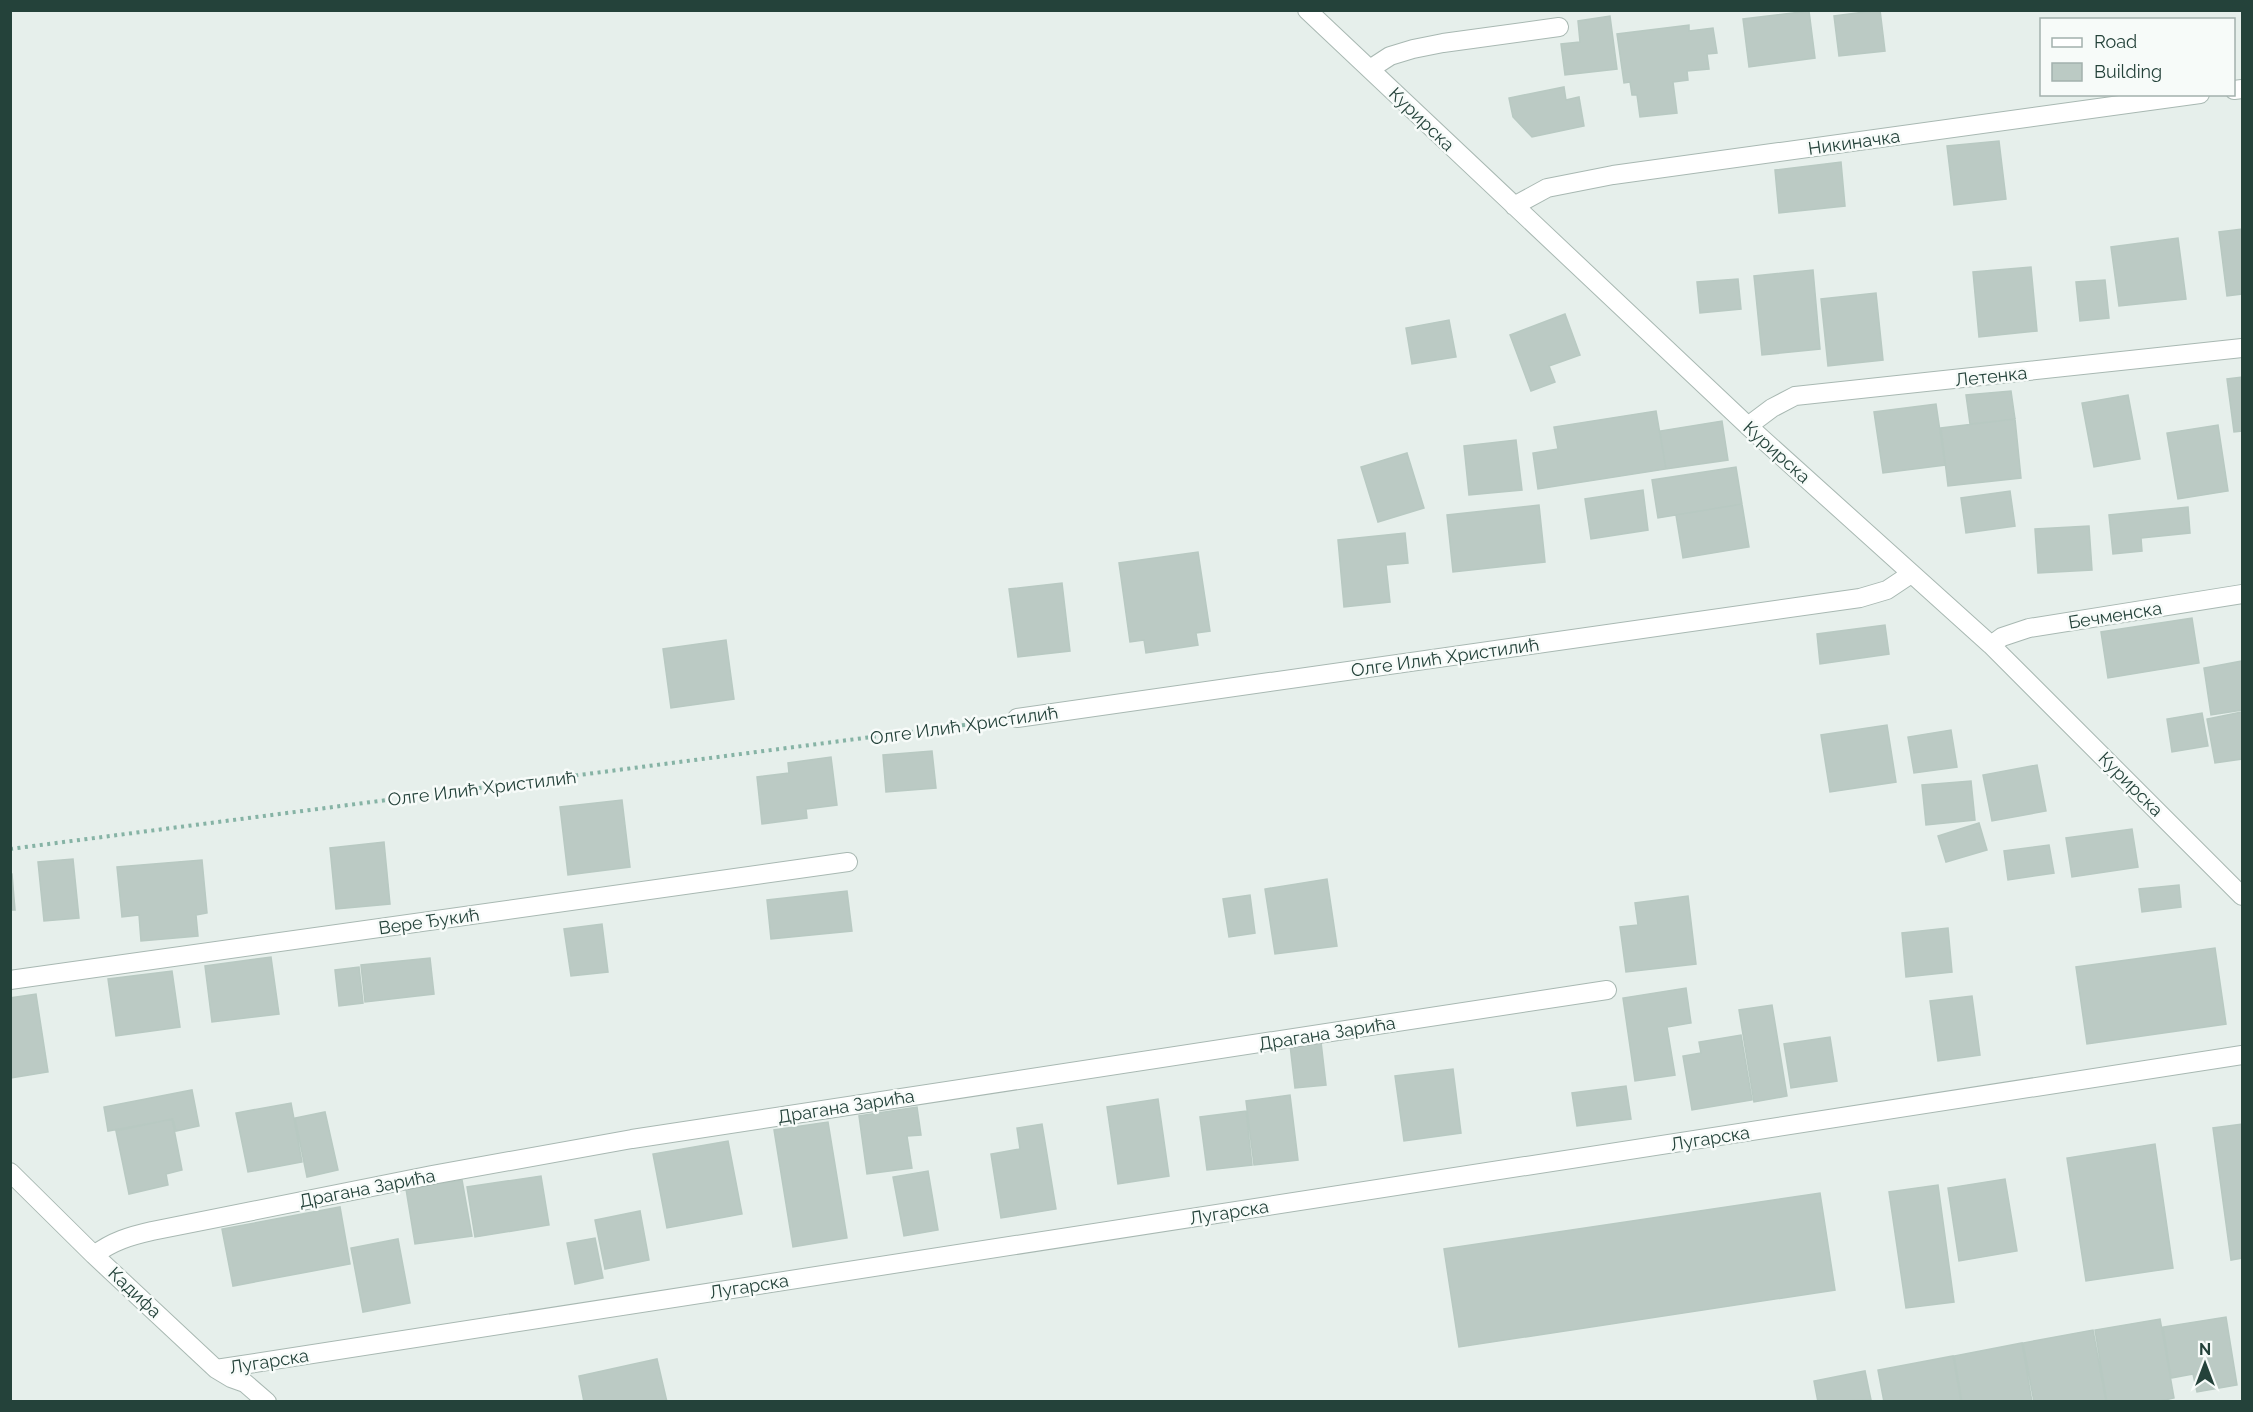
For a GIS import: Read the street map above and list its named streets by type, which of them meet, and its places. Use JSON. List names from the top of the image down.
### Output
{
  "streets": {
    "street": [
      "Курирска",
      "Никиначка",
      "Летенка",
      "Бечменска",
      "Олге Илић Христилић",
      "Вере Ђукић",
      "Драгана Зарића",
      "Лугарска",
      "Кадифа"
    ]
  },
  "crossings": [
    ["Курирска", "Никиначка"],
    ["Курирска", "Летенка"],
    ["Курирска", "Бечменска"],
    ["Курирска", "Олге Илић Христилић"],
    ["Драгана Зарића", "Кадифа"],
    ["Лугарска", "Кадифа"]
  ],
  "legend": ["Road", "Building"],
  "north": "top"
}
